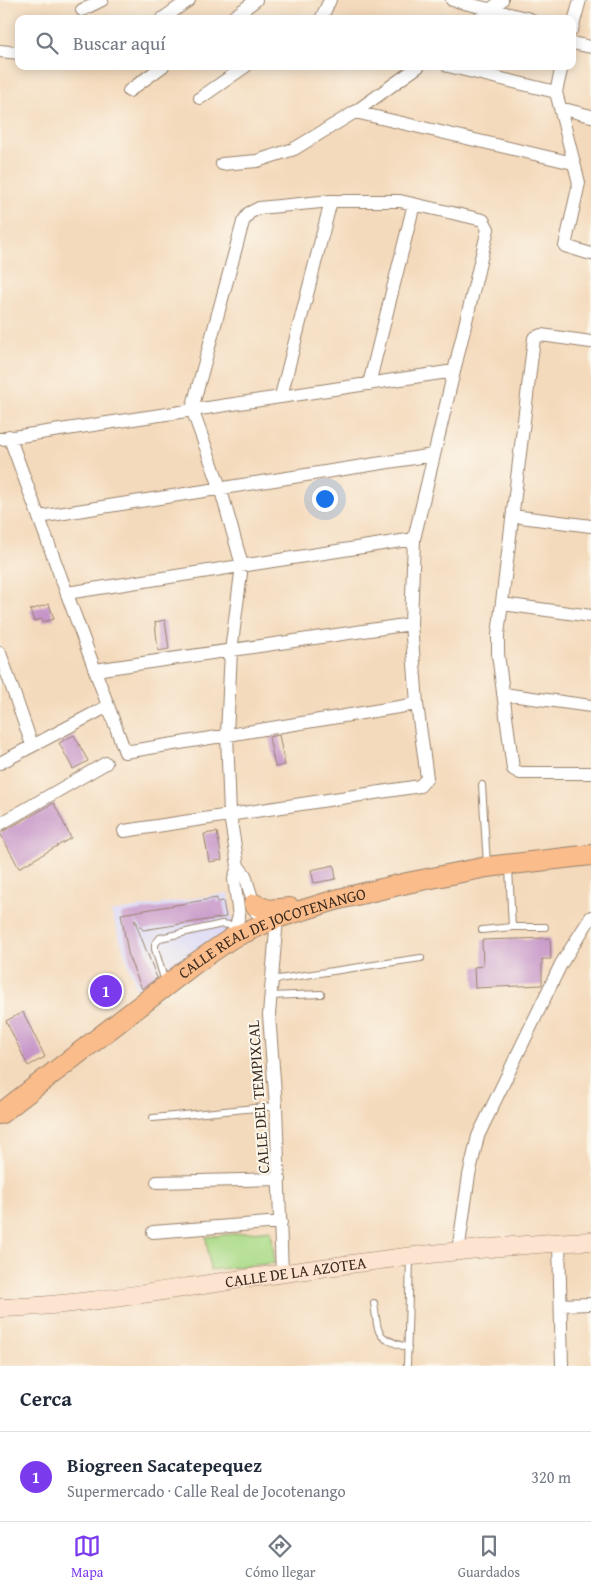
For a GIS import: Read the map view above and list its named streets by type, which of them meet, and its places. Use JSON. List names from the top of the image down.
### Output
{
  "streets": {
    "main road": ["CALLE REAL DE JOCOTENANGO"],
    "street": ["CALLE DEL TEMPIXCAL", "CALLE DE LA AZOTEA"]
  },
  "crossings": [
    ["CALLE REAL DE JOCOTENANGO", "CALLE DEL TEMPIXCAL"],
    ["CALLE DEL TEMPIXCAL", "CALLE DE LA AZOTEA"]
  ],
  "page": {
    "search": "Buscar aquí",
    "pins": "1",
    "heading": "Cerca",
    "list": [
      {
        "mark": "1",
        "name": "Biogreen Sacatepequez",
        "note": "Supermercado · Calle Real de Jocotenango",
        "value": "320 m"
      }
    ],
    "nav": ["Mapa", "Cómo llegar", "Guardados"]
  }
}
